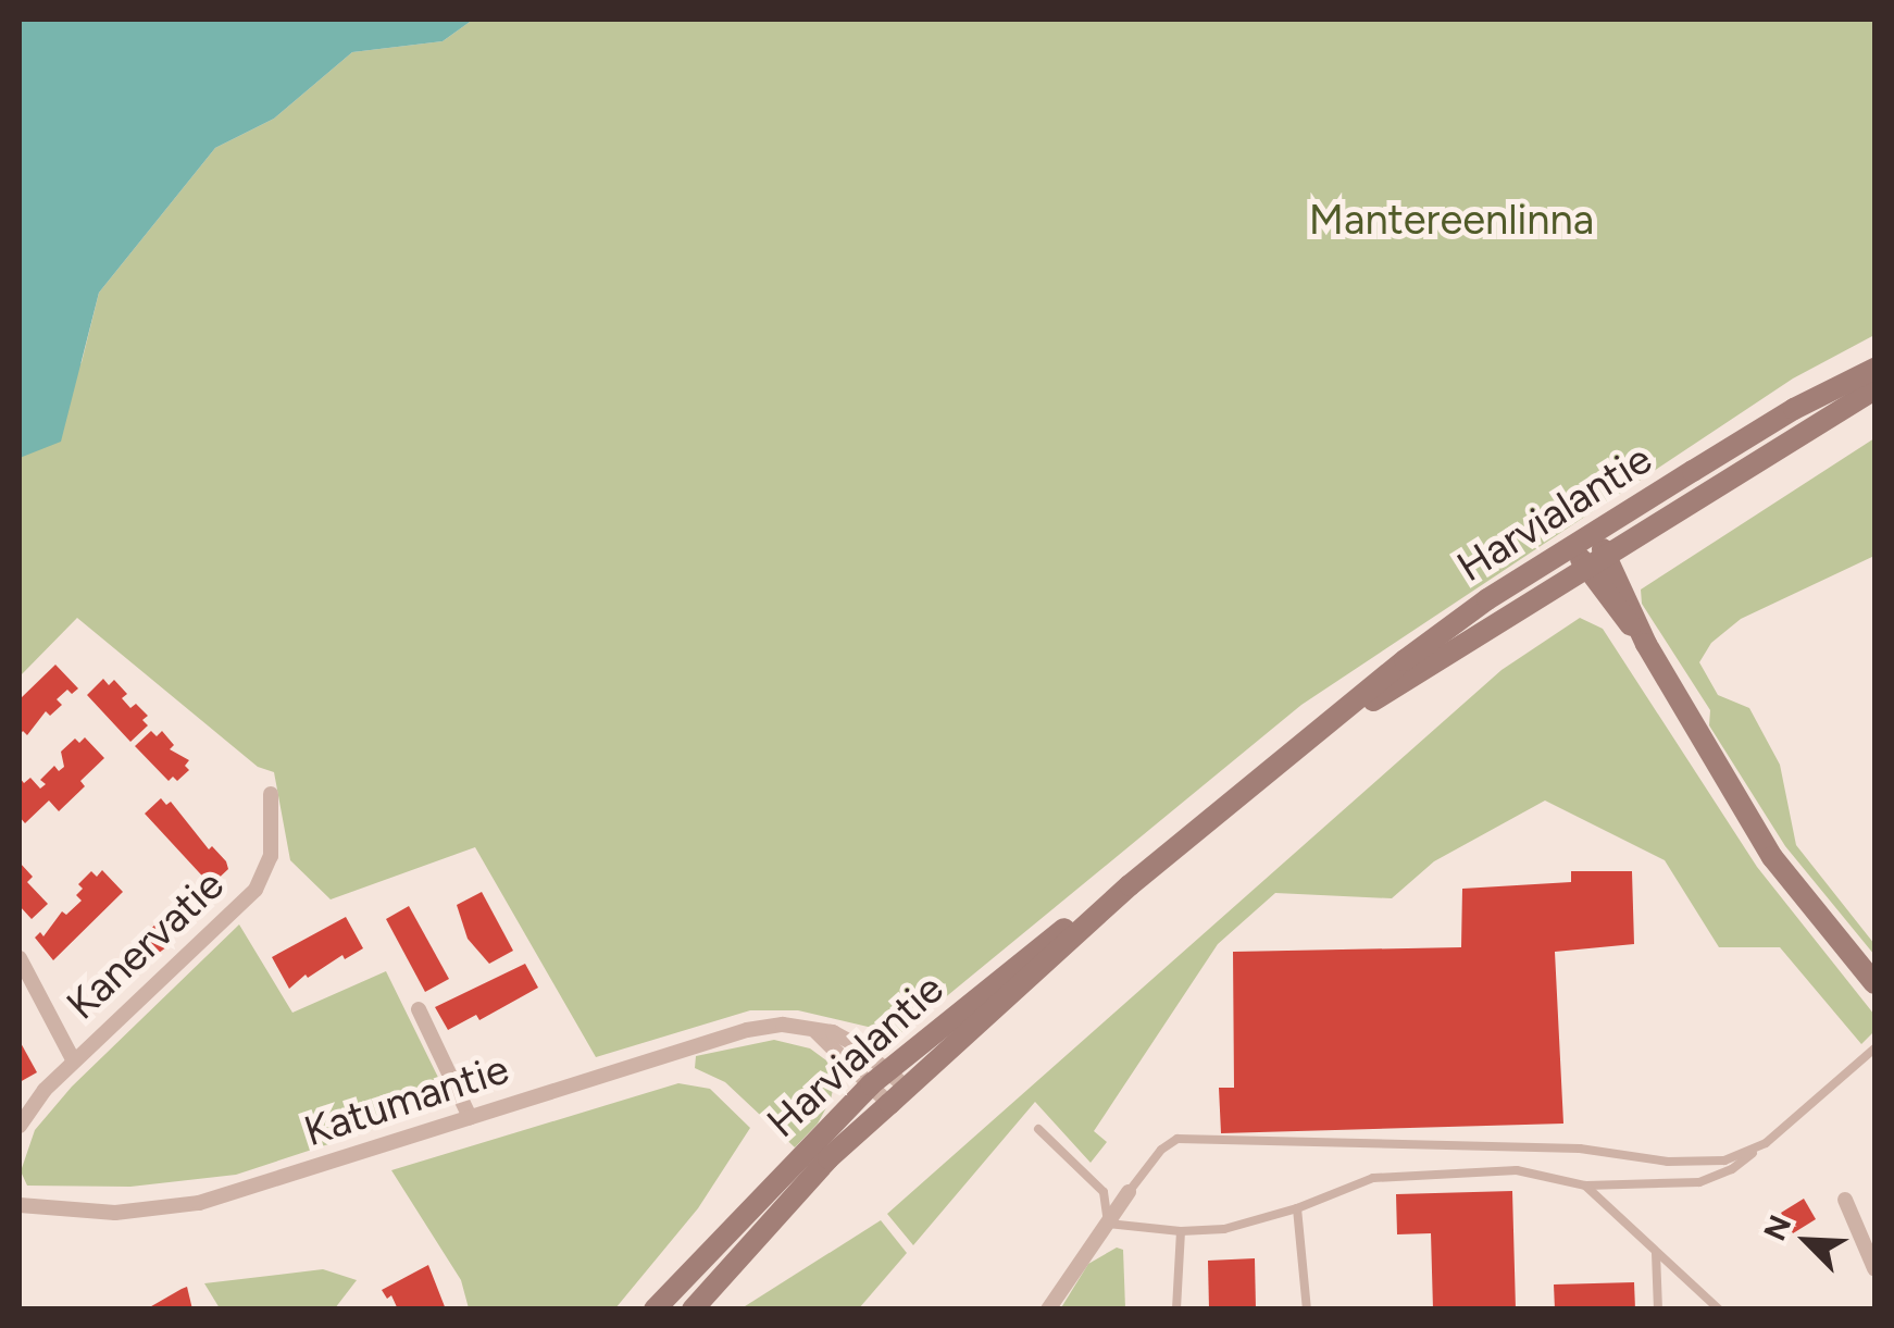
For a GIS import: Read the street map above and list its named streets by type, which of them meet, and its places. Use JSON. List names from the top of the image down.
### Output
{
  "streets": {
    "main road": ["Harvialantie"],
    "street": ["Kanervatie", "Katumantie"]
  },
  "crossings": [
    ["Harvialantie", "Katumantie"]
  ],
  "parks": ["Mantereenlinna"],
  "north": "top left"
}
